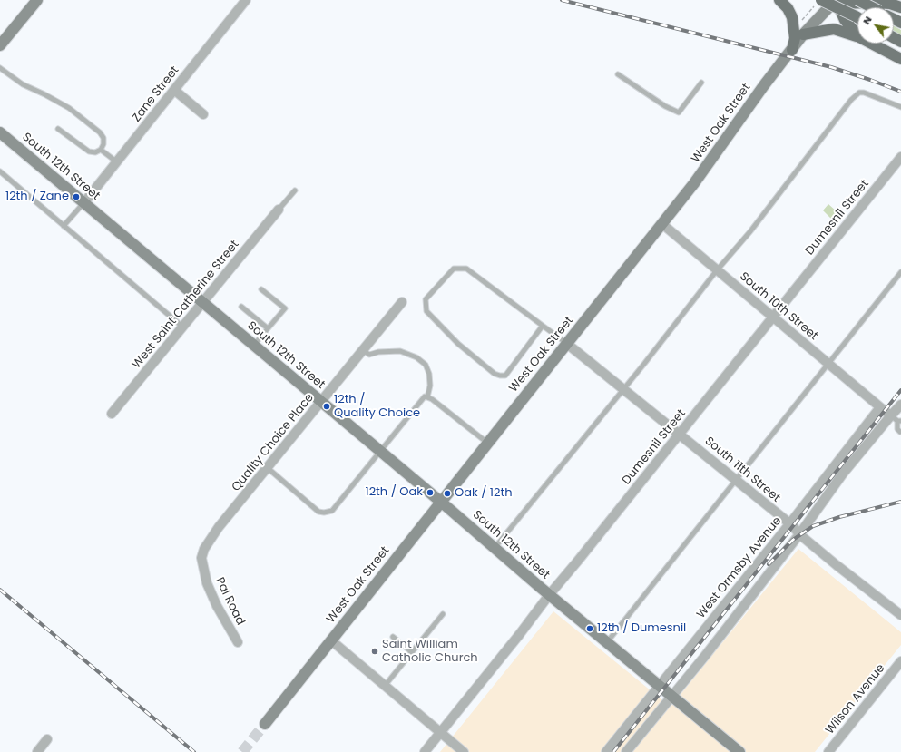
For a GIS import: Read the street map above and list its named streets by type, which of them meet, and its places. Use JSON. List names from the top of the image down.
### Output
{
  "streets": {
    "street": [
      "Zane Street",
      "West Oak Street",
      "South 12th Street",
      "Dumesnil Street",
      "West Saint Catherine Street",
      "South 10th Street",
      "Quality Choice Place",
      "South 11th Street",
      "West Ormsby Avenue",
      "Pal Road",
      "Wilson Avenue"
    ]
  },
  "crossings": [
    ["Zane Street", "South 12th Street"],
    ["West Oak Street", "South 12th Street"],
    ["West Oak Street", "South 10th Street"],
    ["West Oak Street", "South 11th Street"],
    ["South 12th Street", "Dumesnil Street"],
    ["South 12th Street", "West Saint Catherine Street"],
    ["South 12th Street", "Quality Choice Place"],
    ["South 12th Street", "West Ormsby Avenue"],
    ["Dumesnil Street", "South 10th Street"],
    ["Dumesnil Street", "South 11th Street"],
    ["South 10th Street", "West Ormsby Avenue"],
    ["Quality Choice Place", "Pal Road"],
    ["South 11th Street", "West Ormsby Avenue"]
  ],
  "places": [
    "12th / Zane",
    "12th / Quality Choice",
    "12th / Oak",
    "Oak / 12th",
    "12th / Dumesnil",
    "Saint William Catholic Church"
  ],
  "north": "top left"
}
